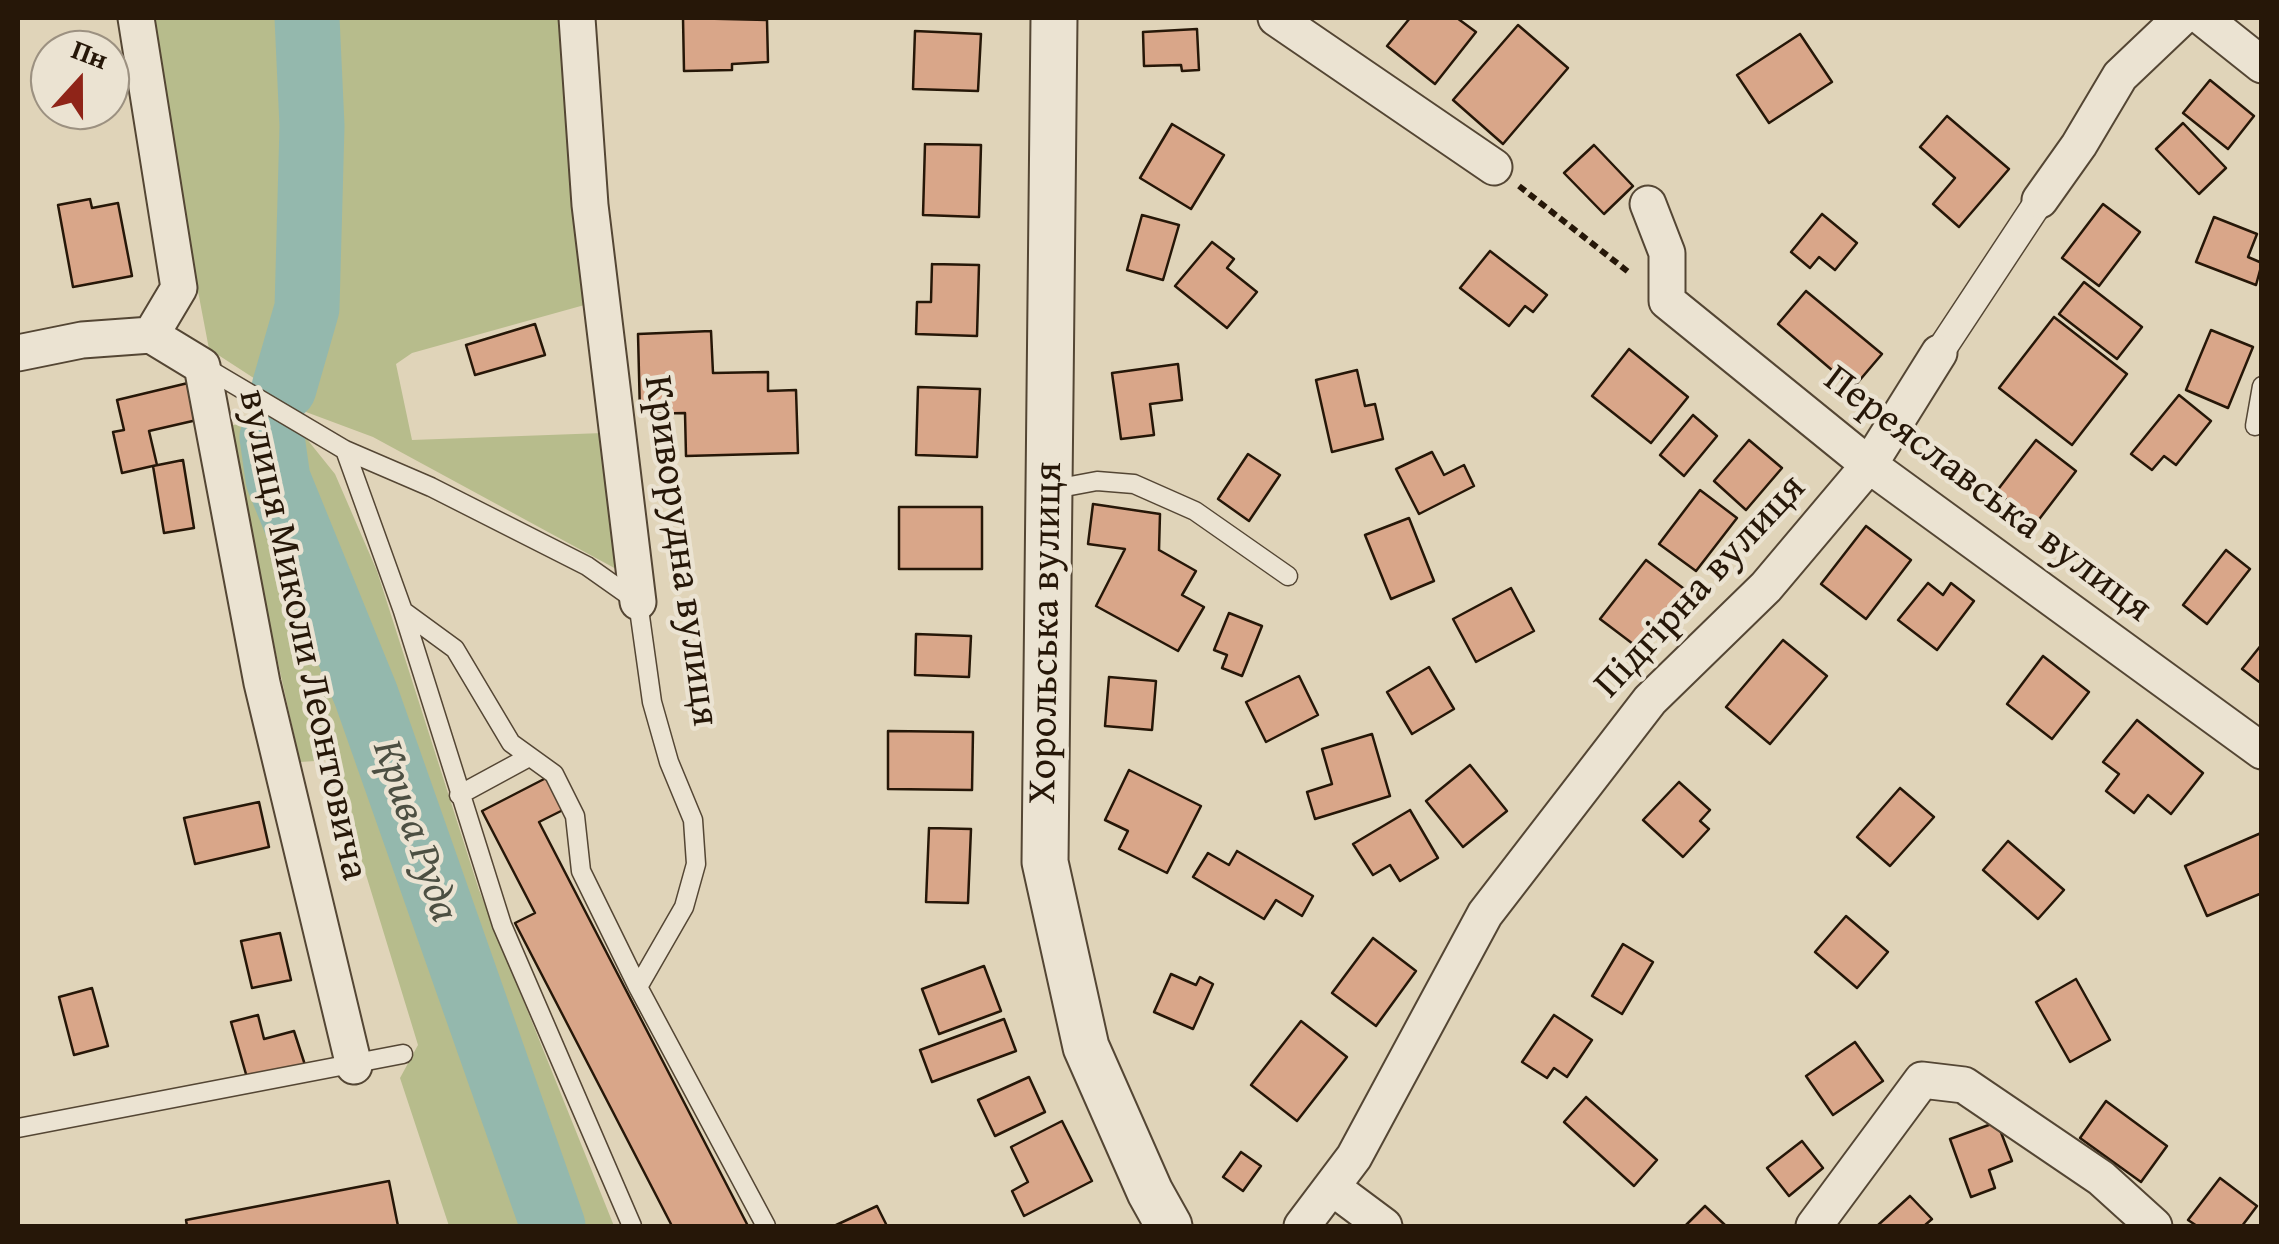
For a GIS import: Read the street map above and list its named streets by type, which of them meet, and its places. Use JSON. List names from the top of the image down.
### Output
{
  "streets": {
    "street": [
      "Переяславська вулиця",
      "Криворудна вулиця",
      "Підгірна вулиця",
      "Хорольська вулиця",
      "вулиця Миколи Леонтовича"
    ]
  },
  "crossings": [
    ["Переяславська вулиця", "Підгірна вулиця"]
  ],
  "water": ["Крива Руда"],
  "north": "top"
}
